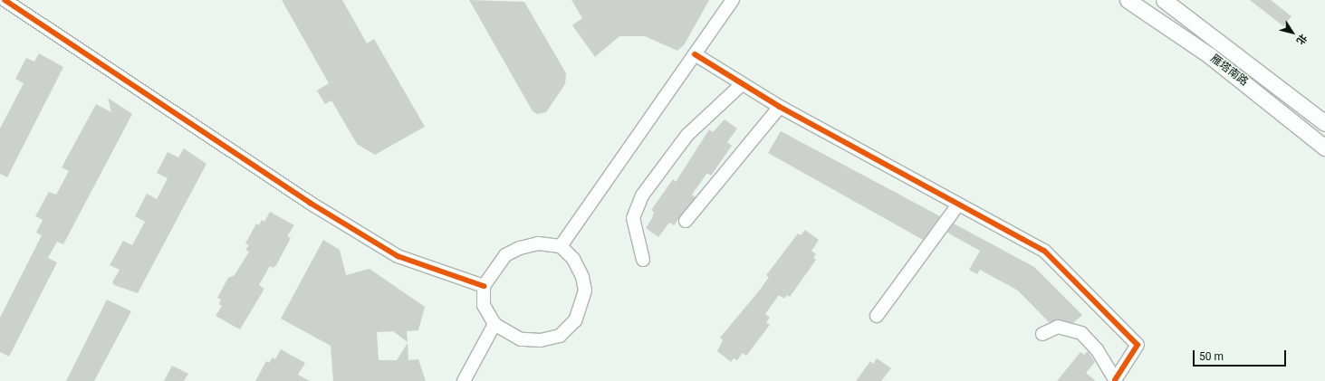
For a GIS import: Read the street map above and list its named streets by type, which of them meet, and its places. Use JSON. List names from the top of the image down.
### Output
{
  "streets": {
    "main road": ["雁塔南路"]
  },
  "scale_bar": "50 m",
  "north": "bottom right"
}
